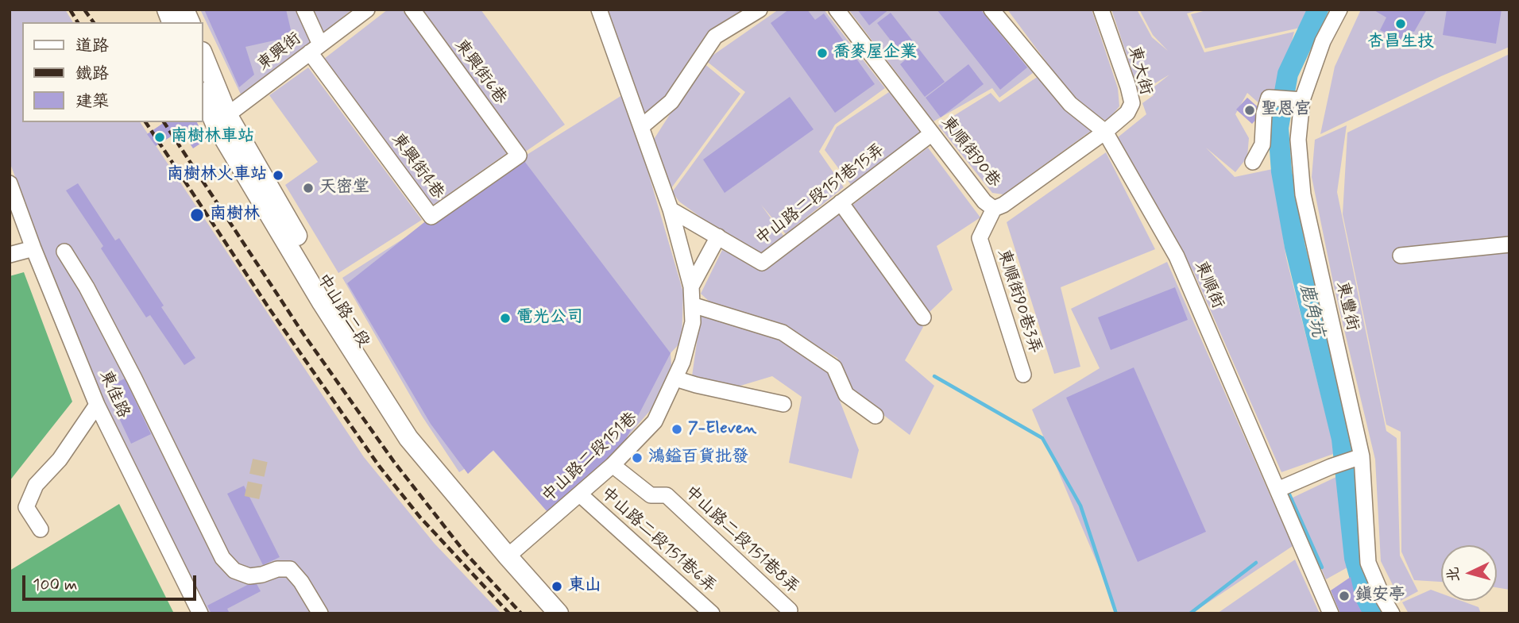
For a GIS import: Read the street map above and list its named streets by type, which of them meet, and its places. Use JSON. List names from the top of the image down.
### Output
{
  "streets": {
    "main road": ["中山路二段"],
    "street": [
      "東興街",
      "東大街",
      "東興街6巷",
      "東順街90巷",
      "東興街4巷",
      "中山路二段151巷15弄",
      "東順街",
      "東順街90巷3弄",
      "東豐街",
      "東佳路",
      "中山路二段151巷",
      "中山路二段151巷6弄",
      "中山路二段151巷8弄"
    ]
  },
  "crossings": [
    ["東興街", "東興街4巷"],
    ["東興街", "中山路二段"],
    ["東大街", "東順街90巷"],
    ["東大街", "東順街"],
    ["東興街6巷", "東興街4巷"],
    ["東順街90巷", "中山路二段151巷15弄"],
    ["東順街90巷", "東順街"],
    ["東順街90巷", "東順街90巷3弄"],
    ["中山路二段151巷15弄", "中山路二段151巷"],
    ["中山路二段", "中山路二段151巷"],
    ["中山路二段151巷", "中山路二段151巷6弄"],
    ["中山路二段151巷", "中山路二段151巷8弄"]
  ],
  "water": ["鹿角坑"],
  "places": [
    "杏昌生技",
    "喬麥屋企業",
    "聖恩宮",
    "南樹林車站",
    "南樹林火車站",
    "天密堂",
    "南樹林",
    "電光公司",
    "7-Eleven",
    "鴻鎰百貨批發",
    "東山",
    "鎮安亭"
  ],
  "legend": ["道路", "鐵路", "建築"],
  "scale_bar": "100 m",
  "north": "left"
}
